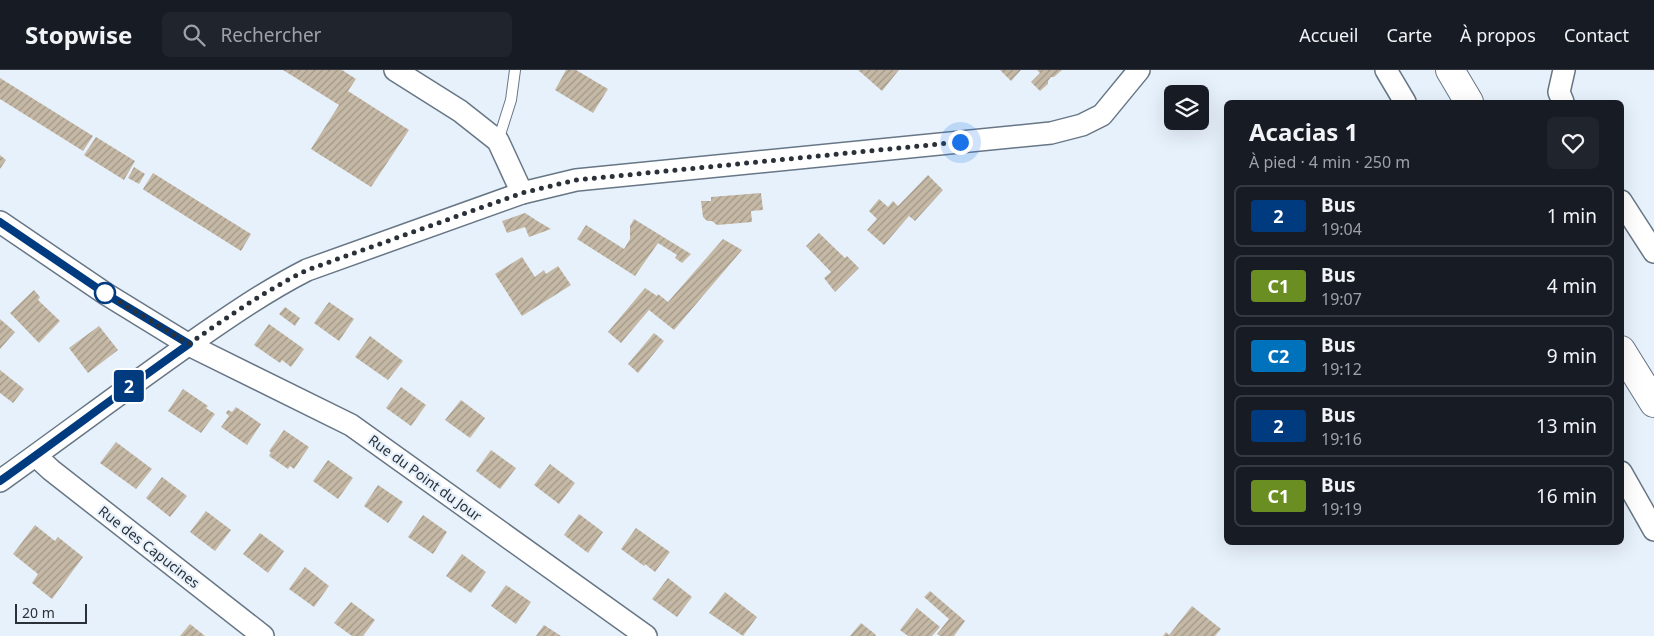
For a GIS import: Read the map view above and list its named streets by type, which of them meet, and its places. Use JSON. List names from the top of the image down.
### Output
{
  "streets": {
    "street": ["Rue du Point du Jour", "Rue des Capucines"]
  },
  "lines": ["bus line 2"],
  "scale_bar": "20 m",
  "page": {
    "header": "Stopwise",
    "search": "Rechercher",
    "nav": [
      "Accueil",
      "Carte",
      "À propos",
      "Contact"
    ],
    "on_map": "2",
    "heading": ["Acacias 1", "À pied · 4 min · 250 m"],
    "list": [
      {
        "mark": "2",
        "name": "Bus",
        "note": "19:04",
        "value": "1 min"
      },
      {
        "mark": "C1",
        "name": "Bus",
        "note": "19:07",
        "value": "4 min"
      },
      {
        "mark": "C2",
        "name": "Bus",
        "note": "19:12",
        "value": "9 min"
      },
      {
        "mark": "2",
        "name": "Bus",
        "note": "19:16",
        "value": "13 min"
      },
      {
        "mark": "C1",
        "name": "Bus",
        "note": "19:19",
        "value": "16 min"
      }
    ],
    "scale": "20 m"
  }
}
